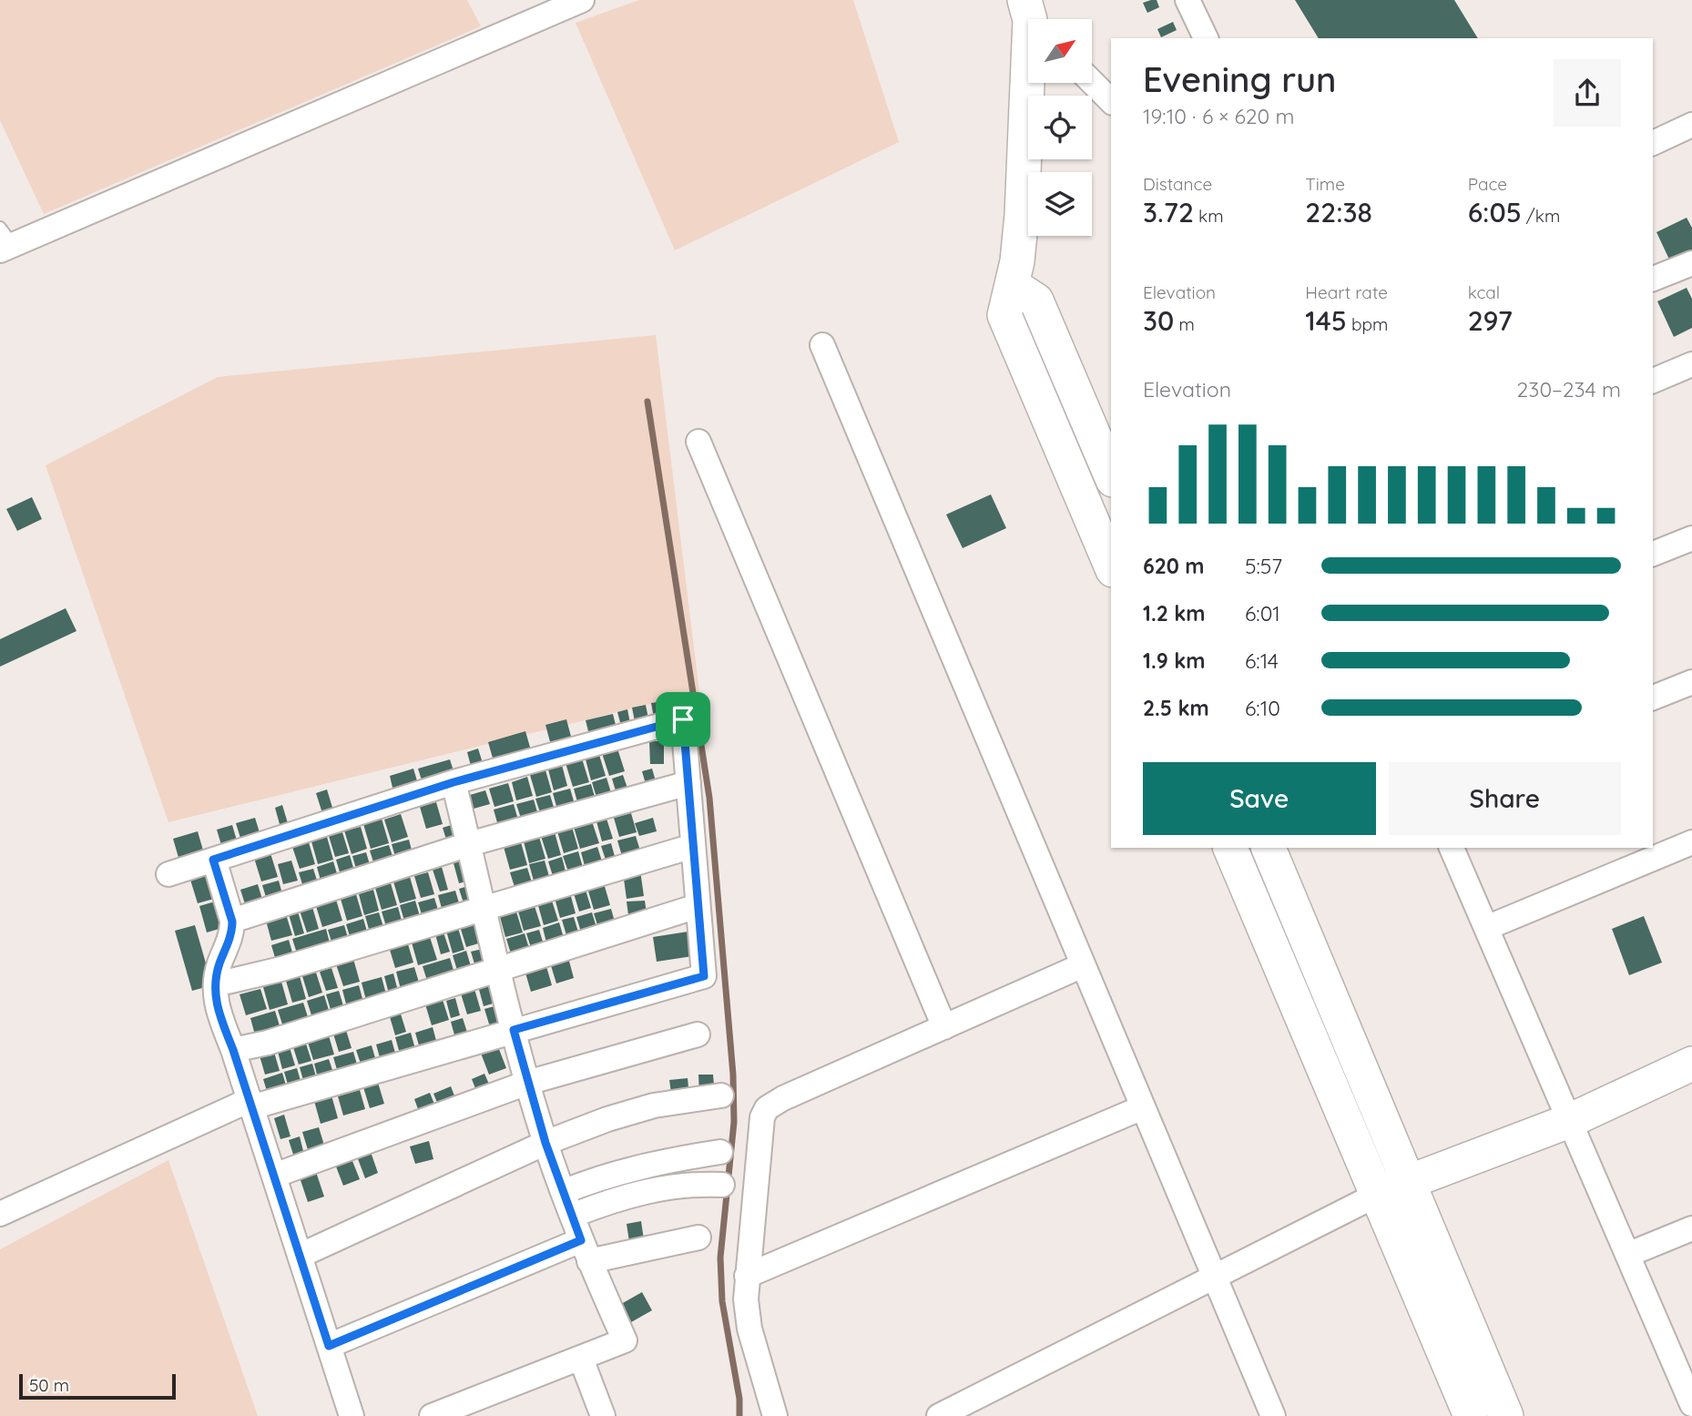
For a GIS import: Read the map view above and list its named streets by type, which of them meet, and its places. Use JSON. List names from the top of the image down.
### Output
{
  "scale_bar": "50 m",
  "north": "top right",
  "page": {
    "heading": ["Evening run", "19:10 · 6 × 620 m"],
    "stats": [
      ["Distance", "3.72 km"],
      ["Time", "22:38"],
      ["Pace", "6:05 /km"],
      ["Elevation", "30 m"],
      ["Heart rate", "145 bpm"],
      ["kcal", "297"]
    ],
    "chart": ["Elevation", "230–234 m"],
    "list": [
      {
        "name": "620 m",
        "note": "5:57"
      },
      {
        "name": "1.2 km",
        "note": "6:01"
      },
      {
        "name": "1.9 km",
        "note": "6:14"
      },
      {
        "name": "2.5 km",
        "note": "6:10"
      }
    ],
    "buttons": ["Save", "Share"],
    "scale": "50 m"
  }
}
